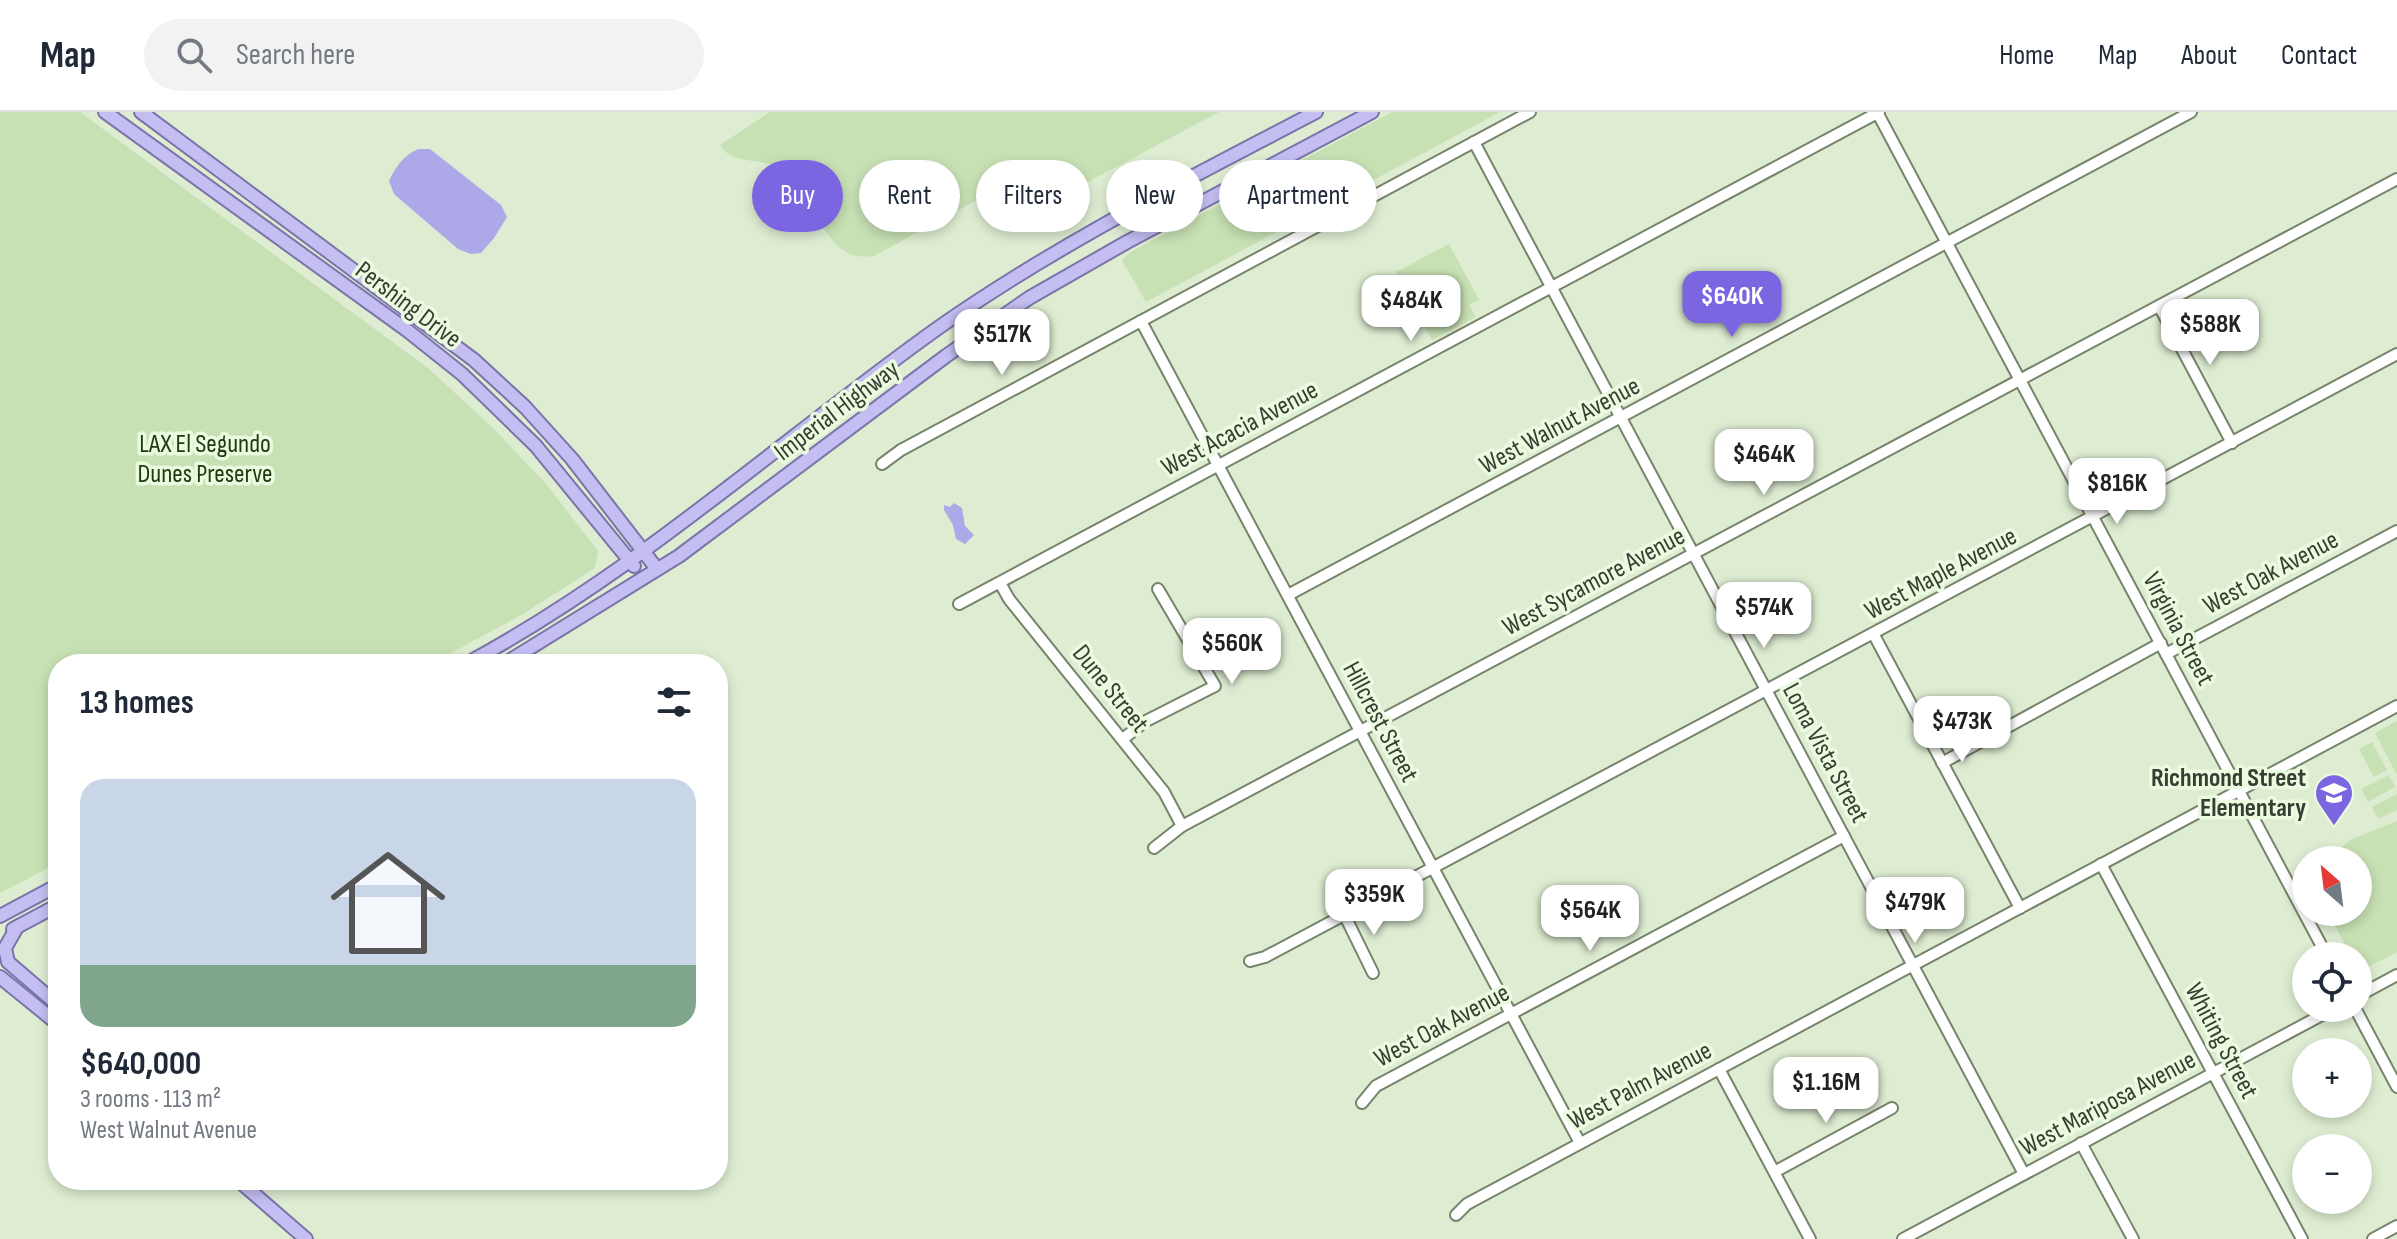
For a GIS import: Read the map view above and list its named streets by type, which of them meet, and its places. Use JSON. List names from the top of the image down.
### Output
{
  "streets": {
    "main road": ["Pershing Drive", "Imperial Highway"],
    "street": [
      "West Walnut Avenue",
      "West Acacia Avenue",
      "West Oak Avenue",
      "West Maple Avenue",
      "West Sycamore Avenue",
      "Virginia Street",
      "Dune Street",
      "Hillcrest Street",
      "Loma Vista Street",
      "Whiting Street",
      "West Palm Avenue",
      "West Mariposa Avenue"
    ]
  },
  "crossings": [
    ["Pershing Drive", "Imperial Highway"],
    ["West Walnut Avenue", "Virginia Street"],
    ["West Walnut Avenue", "Hillcrest Street"],
    ["West Walnut Avenue", "Loma Vista Street"],
    ["West Acacia Avenue", "Virginia Street"],
    ["West Acacia Avenue", "Dune Street"],
    ["West Acacia Avenue", "Hillcrest Street"],
    ["West Acacia Avenue", "Loma Vista Street"],
    ["West Oak Avenue", "Virginia Street"],
    ["West Oak Avenue", "Hillcrest Street"],
    ["West Oak Avenue", "Loma Vista Street"],
    ["West Maple Avenue", "Virginia Street"],
    ["West Maple Avenue", "Hillcrest Street"],
    ["West Maple Avenue", "Loma Vista Street"],
    ["West Sycamore Avenue", "Virginia Street"],
    ["West Sycamore Avenue", "Dune Street"],
    ["West Sycamore Avenue", "Hillcrest Street"],
    ["West Sycamore Avenue", "Loma Vista Street"],
    ["Virginia Street", "West Palm Avenue"],
    ["Hillcrest Street", "West Palm Avenue"],
    ["Loma Vista Street", "West Palm Avenue"],
    ["Loma Vista Street", "West Mariposa Avenue"],
    ["Whiting Street", "West Palm Avenue"],
    ["Whiting Street", "West Mariposa Avenue"]
  ],
  "parks": ["LAX El Segundo Dunes Preserve"],
  "places": {
    "school or university": ["Richmond Street Elementary"]
  },
  "north": "top left",
  "page": {
    "header": "Map",
    "search": "Search here",
    "nav": [
      "Home",
      "Map",
      "About",
      "Contact"
    ],
    "chip": [
      "Buy",
      "Rent",
      "Filters",
      "New",
      "Apartment"
    ],
    "price": [
      "$640K",
      "$484K",
      "$588K",
      "$517K",
      "$464K",
      "$816K",
      "$574K",
      "$560K",
      "$473K",
      "$359K",
      "$479K",
      "$564K",
      "$1.16M"
    ],
    "heading": "13 homes",
    "list": [
      {
        "name": "$640,000",
        "note": "3 rooms · 113 m² · West Walnut Avenue"
      }
    ],
    "map_buttons": ["+", "−"]
  }
}
